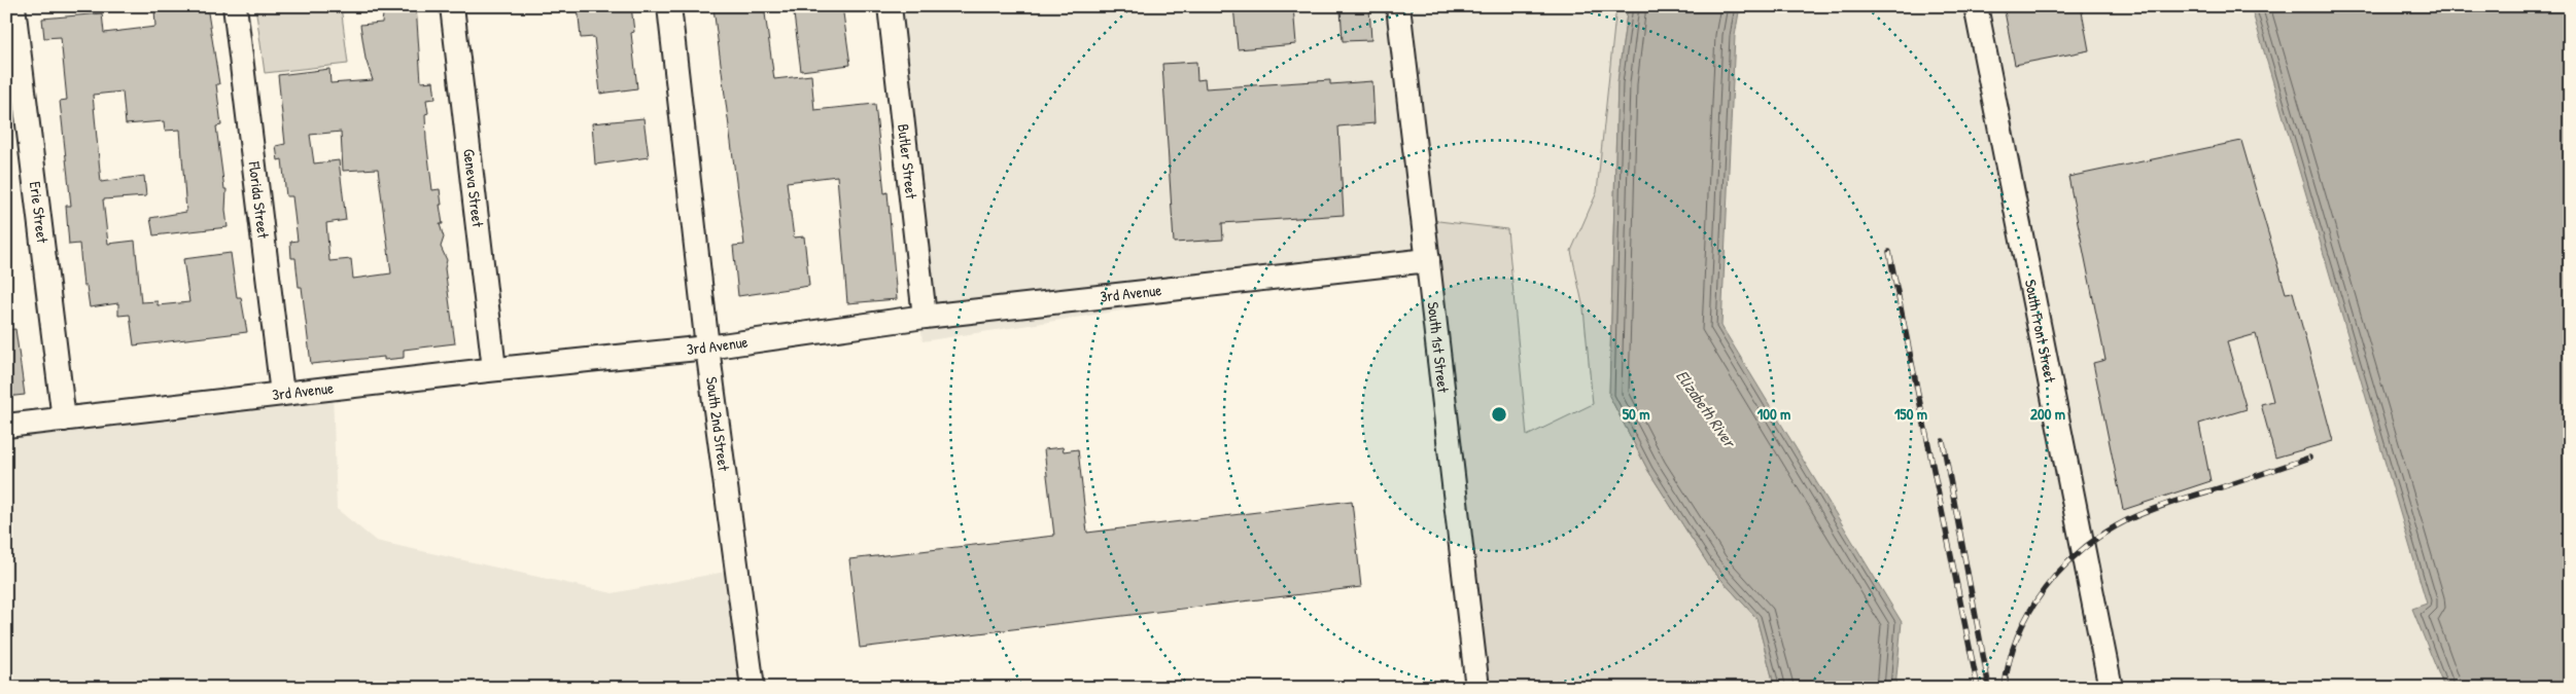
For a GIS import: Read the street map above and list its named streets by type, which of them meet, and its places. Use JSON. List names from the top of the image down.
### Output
{
  "streets": {
    "street": [
      "Butler Street",
      "Geneva Street",
      "Florida Street",
      "Erie Street",
      "3rd Avenue",
      "South Front Street",
      "South 1st Street",
      "South 2nd Street"
    ]
  },
  "crossings": [
    ["Butler Street", "3rd Avenue"],
    ["Geneva Street", "3rd Avenue"],
    ["Florida Street", "3rd Avenue"],
    ["Erie Street", "3rd Avenue"],
    ["3rd Avenue", "South 1st Street"],
    ["3rd Avenue", "South 2nd Street"]
  ],
  "water": ["Elizabeth River"],
  "rings": [
    "50 m",
    "100 m",
    "150 m",
    "200 m"
  ]
}
